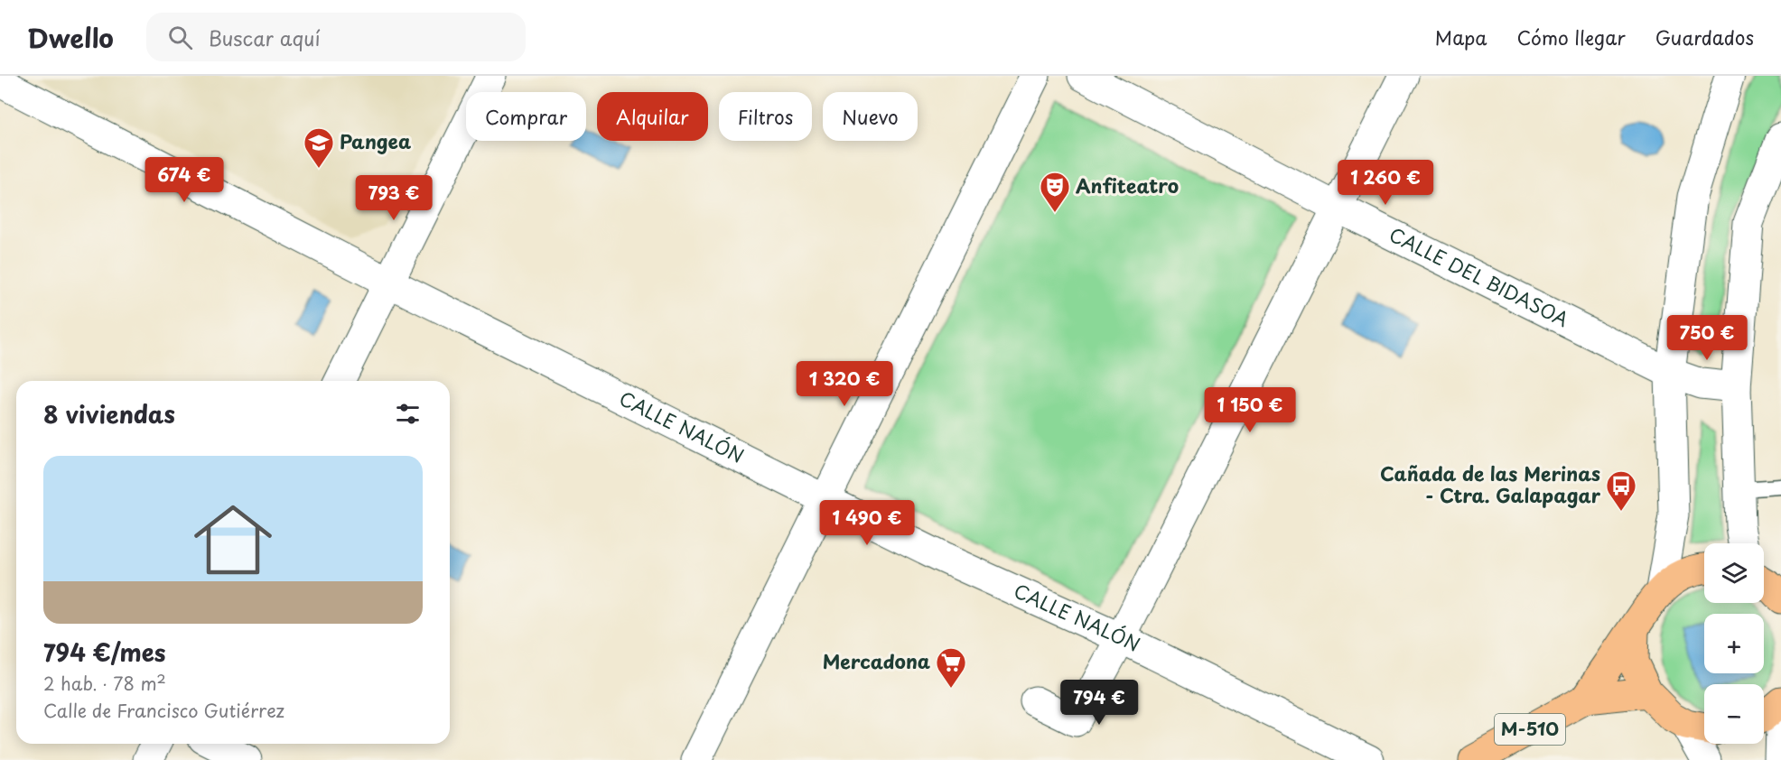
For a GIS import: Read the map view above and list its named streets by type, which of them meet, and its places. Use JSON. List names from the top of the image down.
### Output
{
  "streets": {
    "main road": ["M-510"],
    "street": ["CALLE DEL BIDASOA", "CALLE NALÓN"]
  },
  "places": {
    "school or university": ["Pangea"],
    "theatre": ["Anfiteatro"],
    "bus stop": ["Cañada de las Merinas - Ctra. Galapagar"],
    "supermarket": ["Mercadona"]
  },
  "page": {
    "header": "Dwello",
    "search": "Buscar aquí",
    "nav": ["Mapa", "Cómo llegar", "Guardados"],
    "chip": [
      "Comprar",
      "Alquilar",
      "Filtros",
      "Nuevo"
    ],
    "price": [
      "674 €",
      "1 260 €",
      "793 €",
      "750 €",
      "1 320 €",
      "1 150 €",
      "1 490 €",
      "794 €"
    ],
    "heading": "8 viviendas",
    "list": [
      {
        "name": "794 €/mes",
        "note": "2 hab. · 78 m² · Calle de Francisco Gutiérrez"
      }
    ],
    "map_buttons": ["+", "−"]
  }
}
